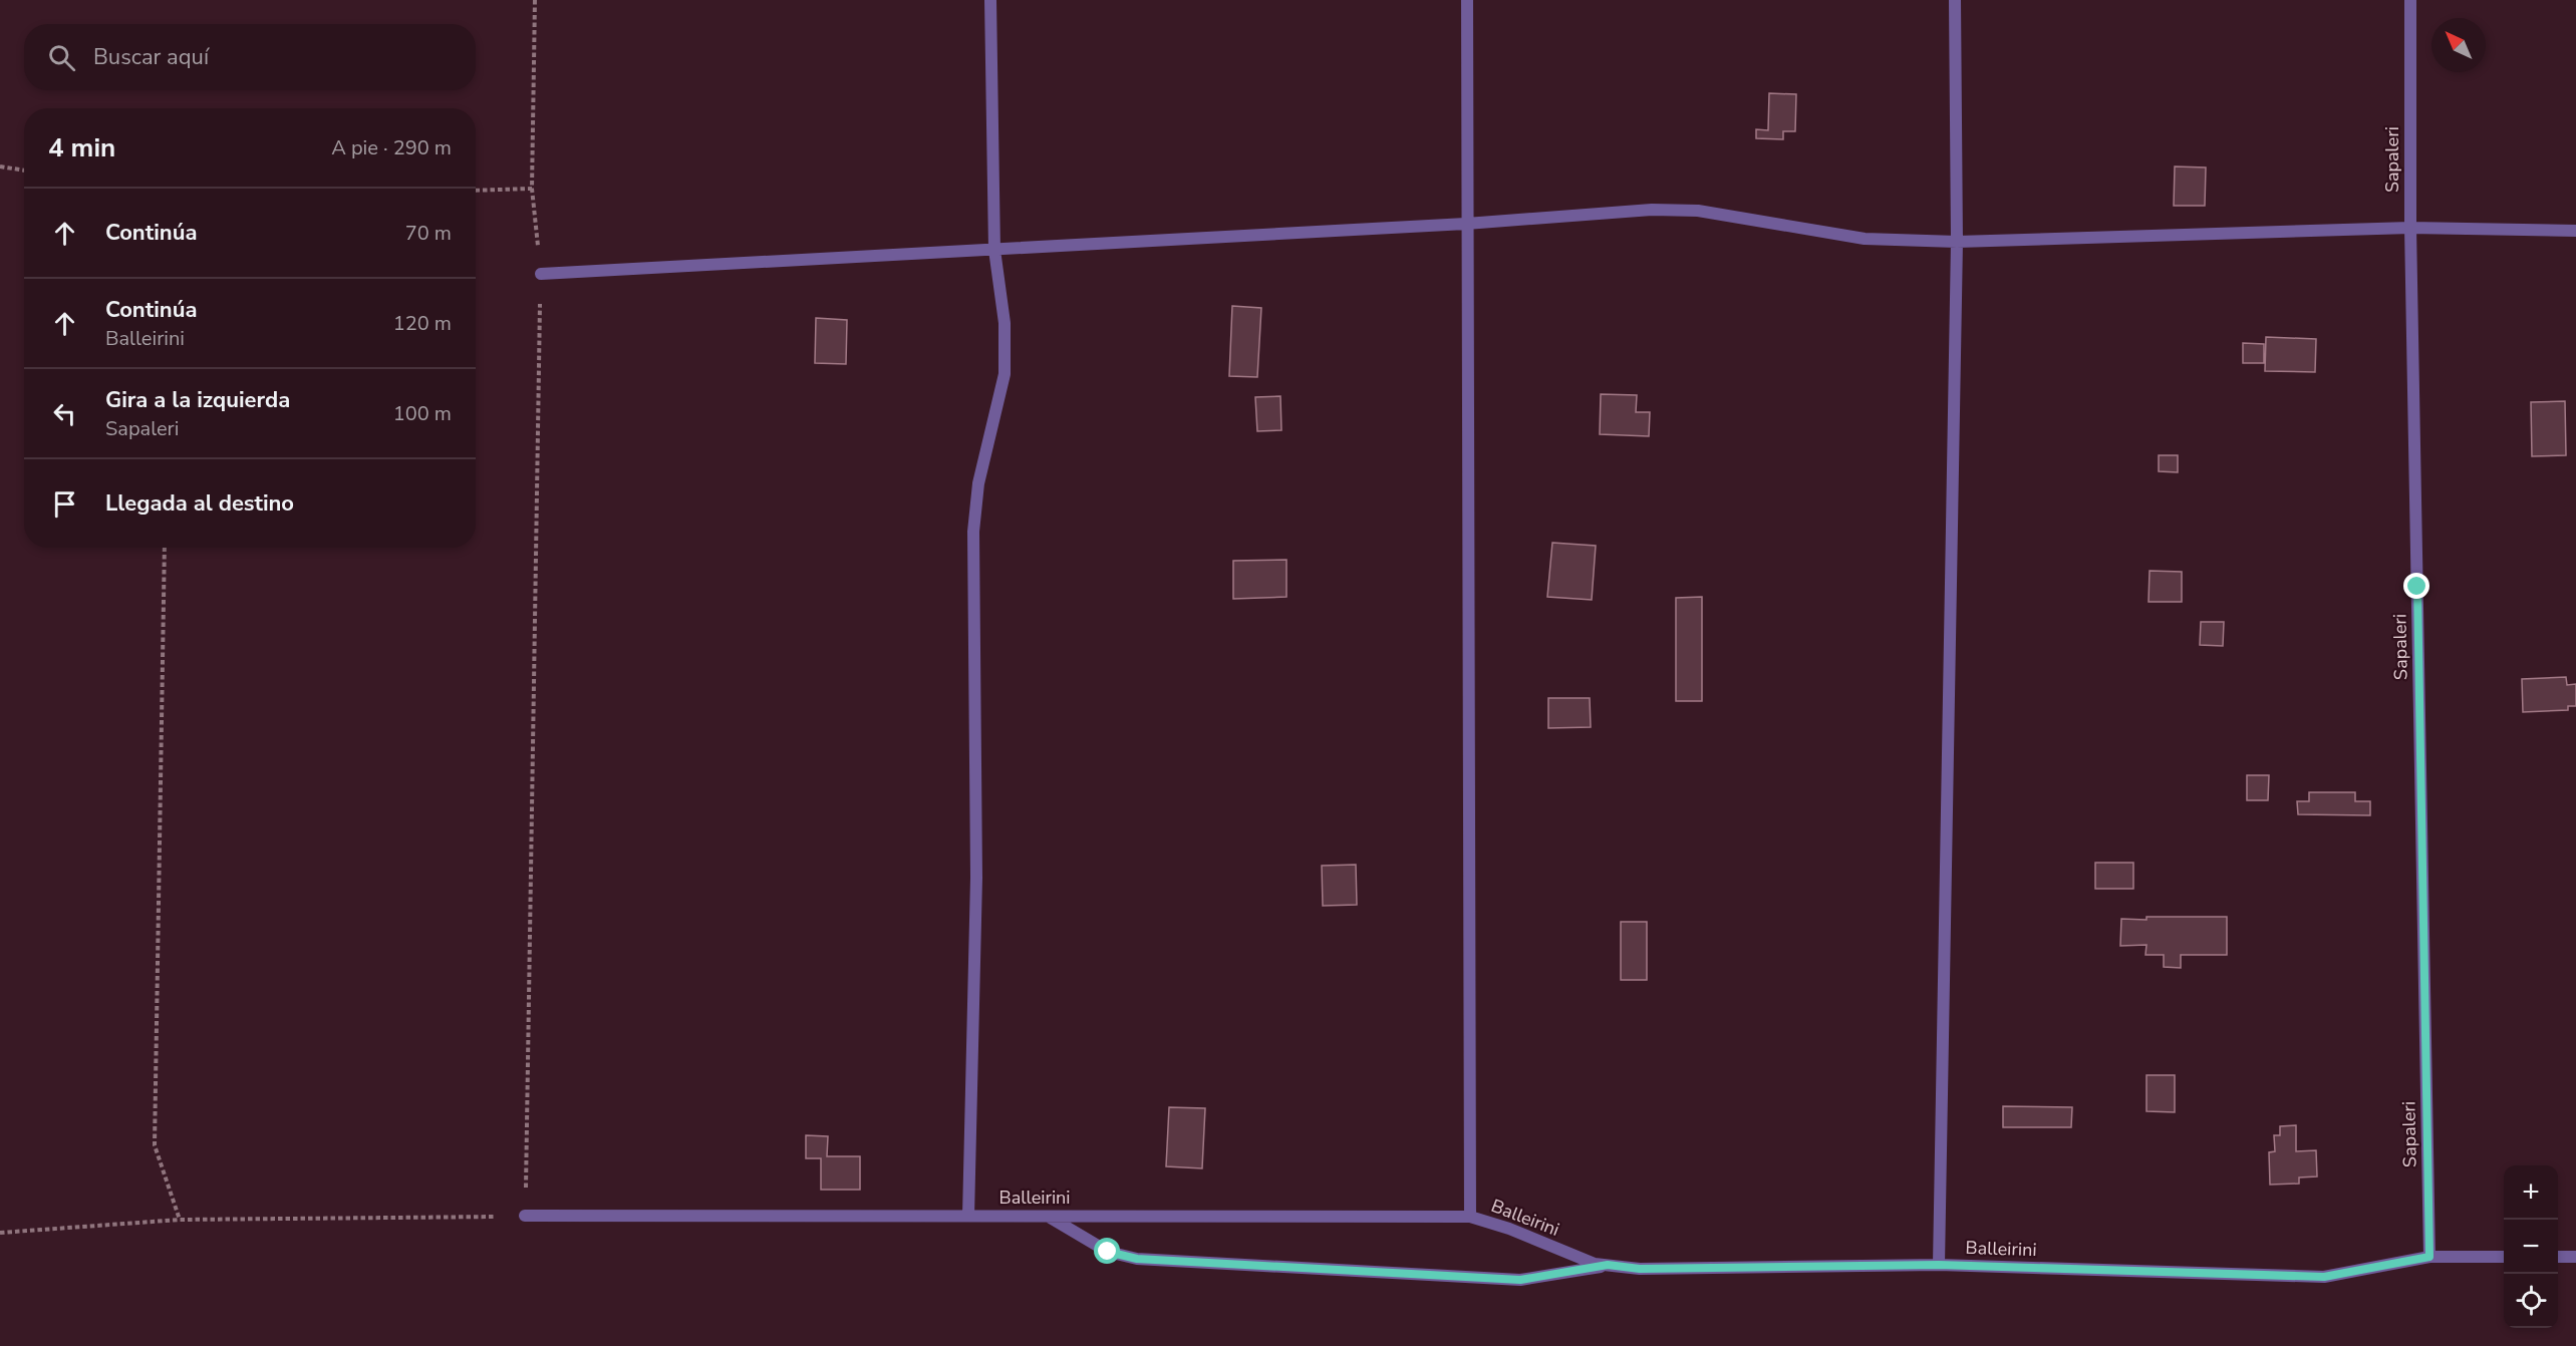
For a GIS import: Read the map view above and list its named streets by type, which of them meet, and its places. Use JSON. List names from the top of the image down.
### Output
{
  "streets": {
    "street": ["Sapaleri", "Balleirini"]
  },
  "crossings": [
    ["Sapaleri", "Balleirini"]
  ],
  "north": "top left",
  "page": {
    "search": "Buscar aquí",
    "heading": ["4 min", "A pie · 290 m"],
    "list": [
      ["Continúa", "70 m"],
      ["Continúa", "Balleirini", "120 m"],
      ["Gira a la izquierda", "Sapaleri", "100 m"],
      "Llegada al destino"
    ],
    "map_buttons": ["+", "−"]
  }
}
